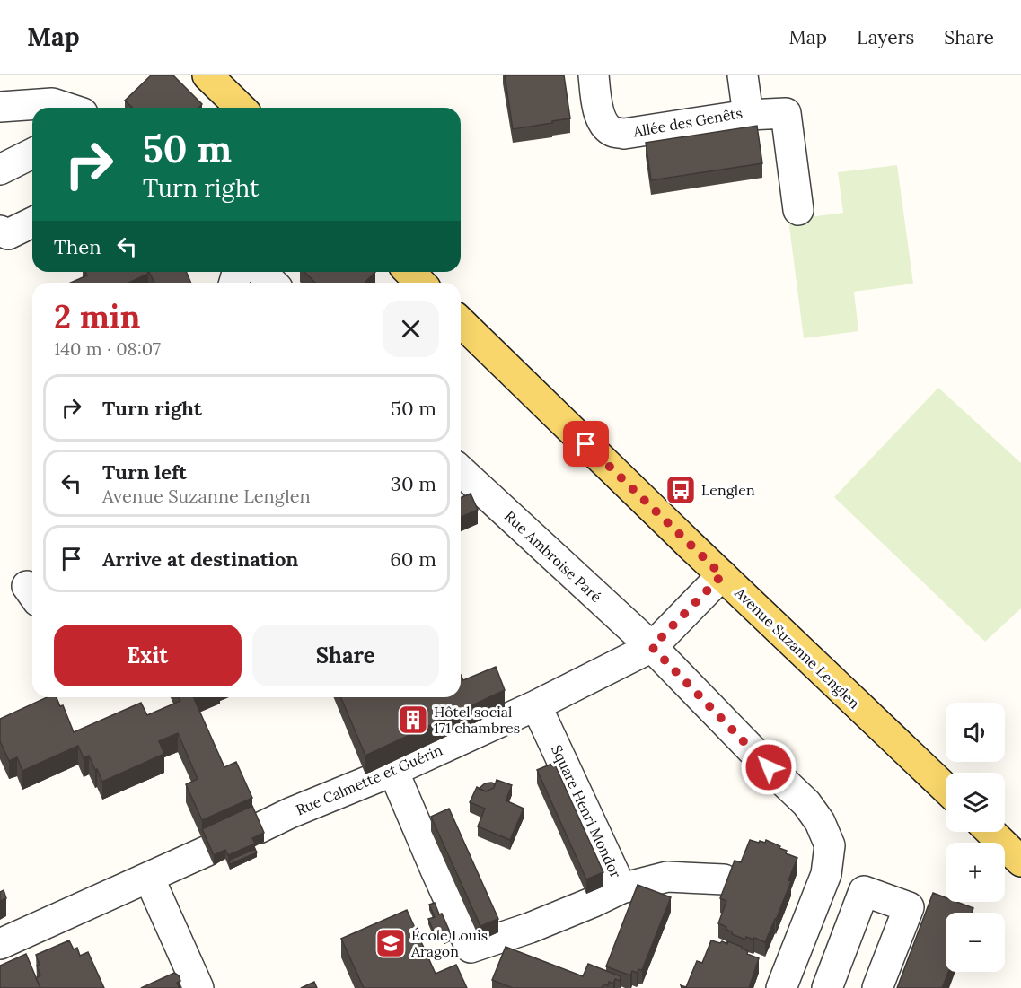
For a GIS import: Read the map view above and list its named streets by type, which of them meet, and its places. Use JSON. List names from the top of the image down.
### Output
{
  "streets": {
    "main road": ["Avenue Suzanne Lenglen"],
    "street": [
      "Allée des Genêts",
      "Rue Ambroise Paré",
      "Rue Calmette et Guérin",
      "Square Henri Mondor"
    ]
  },
  "crossings": [
    ["Rue Ambroise Paré", "Rue Calmette et Guérin"],
    ["Avenue Suzanne Lenglen", "Rue Calmette et Guérin"],
    ["Rue Calmette et Guérin", "Square Henri Mondor"]
  ],
  "places": {
    "bus stop": ["Lenglen"],
    "building": ["Hôtel social 171 chambres"],
    "school or university": ["École Louis Aragon"]
  },
  "page": {
    "header": "Map",
    "nav": ["Map", "Layers", "Share"],
    "turn": ["50 m", "Turn right"],
    "then": "Then",
    "heading": ["2 min", "140 m · 08:07"],
    "list": [
      {
        "name": "Turn right",
        "value": "50 m"
      },
      {
        "name": "Turn left",
        "note": "Avenue Suzanne Lenglen",
        "value": "30 m"
      },
      {
        "name": "Arrive at destination",
        "value": "60 m"
      }
    ],
    "buttons": ["Exit", "Share"],
    "map_buttons": ["+", "−"]
  }
}
